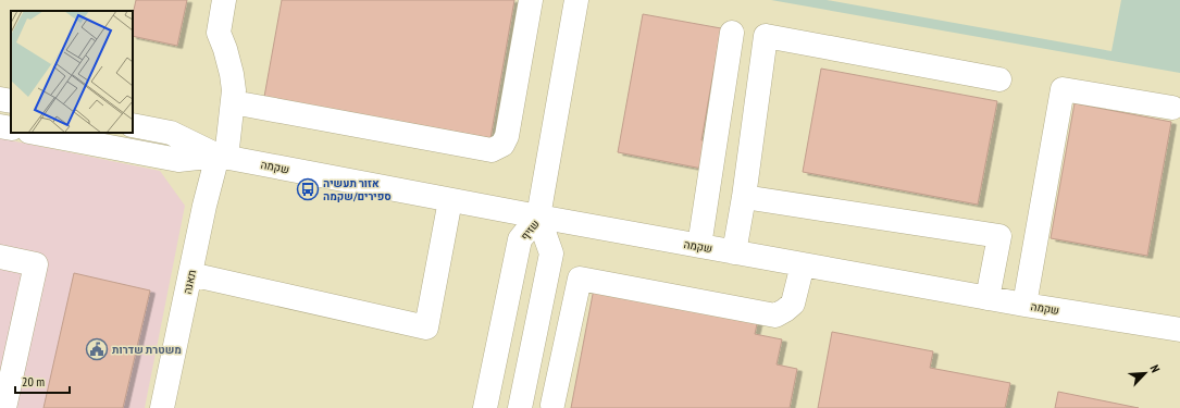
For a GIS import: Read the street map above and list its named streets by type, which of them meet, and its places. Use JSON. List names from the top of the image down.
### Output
{
  "streets": {
    "street": ["שקמה", "שזיף", "תאנה"]
  },
  "crossings": [
    ["שקמה", "שזיף"],
    ["שקמה", "תאנה"]
  ],
  "places": {
    "bus stop": ["אזור תעשיה ספירים/שקמה"],
    "public building": ["משטרת שדרות"]
  },
  "scale_bar": "20 m",
  "north": "top right"
}
